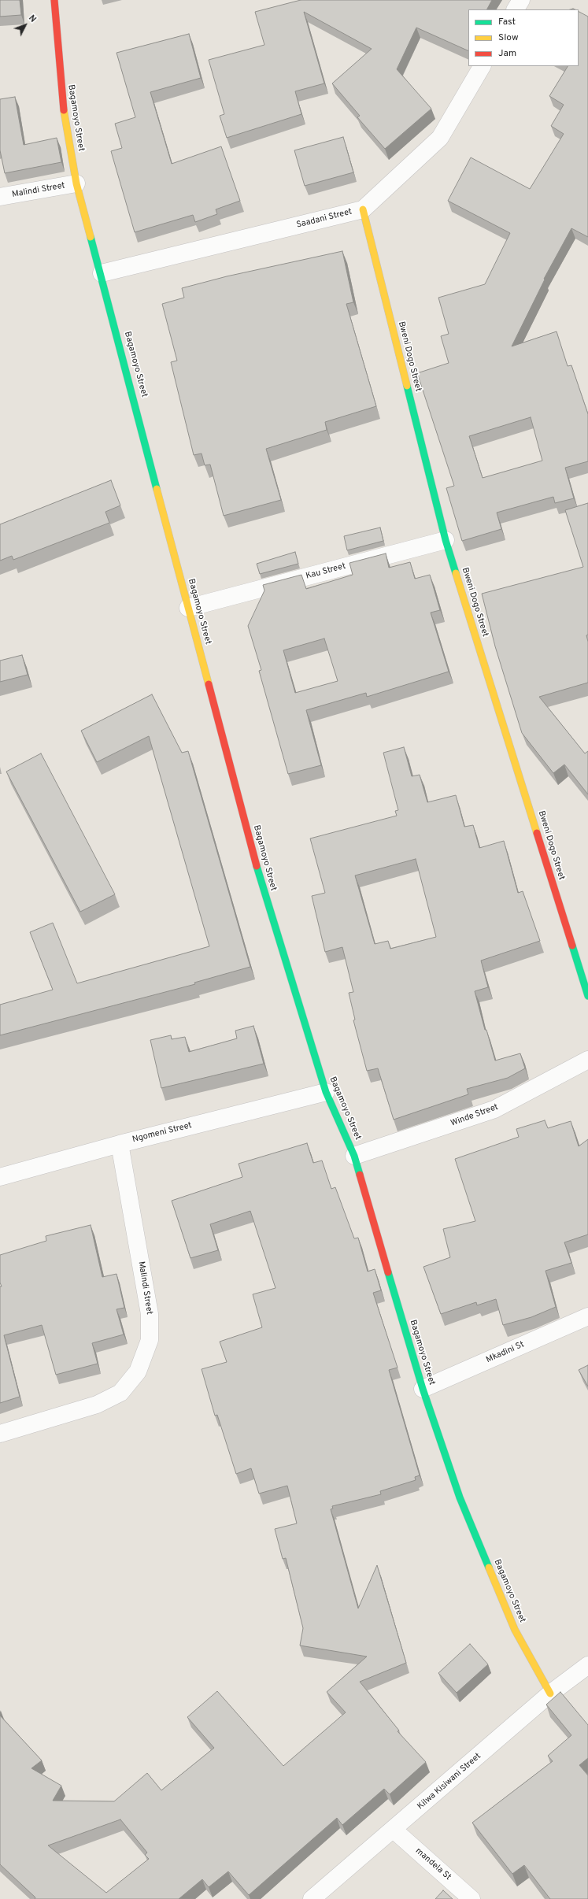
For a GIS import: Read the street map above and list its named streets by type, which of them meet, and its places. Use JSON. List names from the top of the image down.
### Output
{
  "streets": {
    "street": [
      "Bagamoyo Street",
      "Malindi Street",
      "Saadani Street",
      "Bweni Dogo Street",
      "Kau Street",
      "Winde Street",
      "Ngomeni Street",
      "Mkadini St",
      "Kilwa Kisiwani Street",
      "mandela St"
    ]
  },
  "crossings": [
    ["Bagamoyo Street", "Malindi Street"],
    ["Bagamoyo Street", "Saadani Street"],
    ["Bagamoyo Street", "Kau Street"],
    ["Bagamoyo Street", "Winde Street"],
    ["Bagamoyo Street", "Ngomeni Street"],
    ["Bagamoyo Street", "Mkadini St"],
    ["Bagamoyo Street", "Kilwa Kisiwani Street"],
    ["Malindi Street", "Ngomeni Street"],
    ["Saadani Street", "Bweni Dogo Street"],
    ["Bweni Dogo Street", "Kau Street"],
    ["Kilwa Kisiwani Street", "mandela St"]
  ],
  "legend": ["Fast", "Slow", "Jam"],
  "north": "top right"
}
